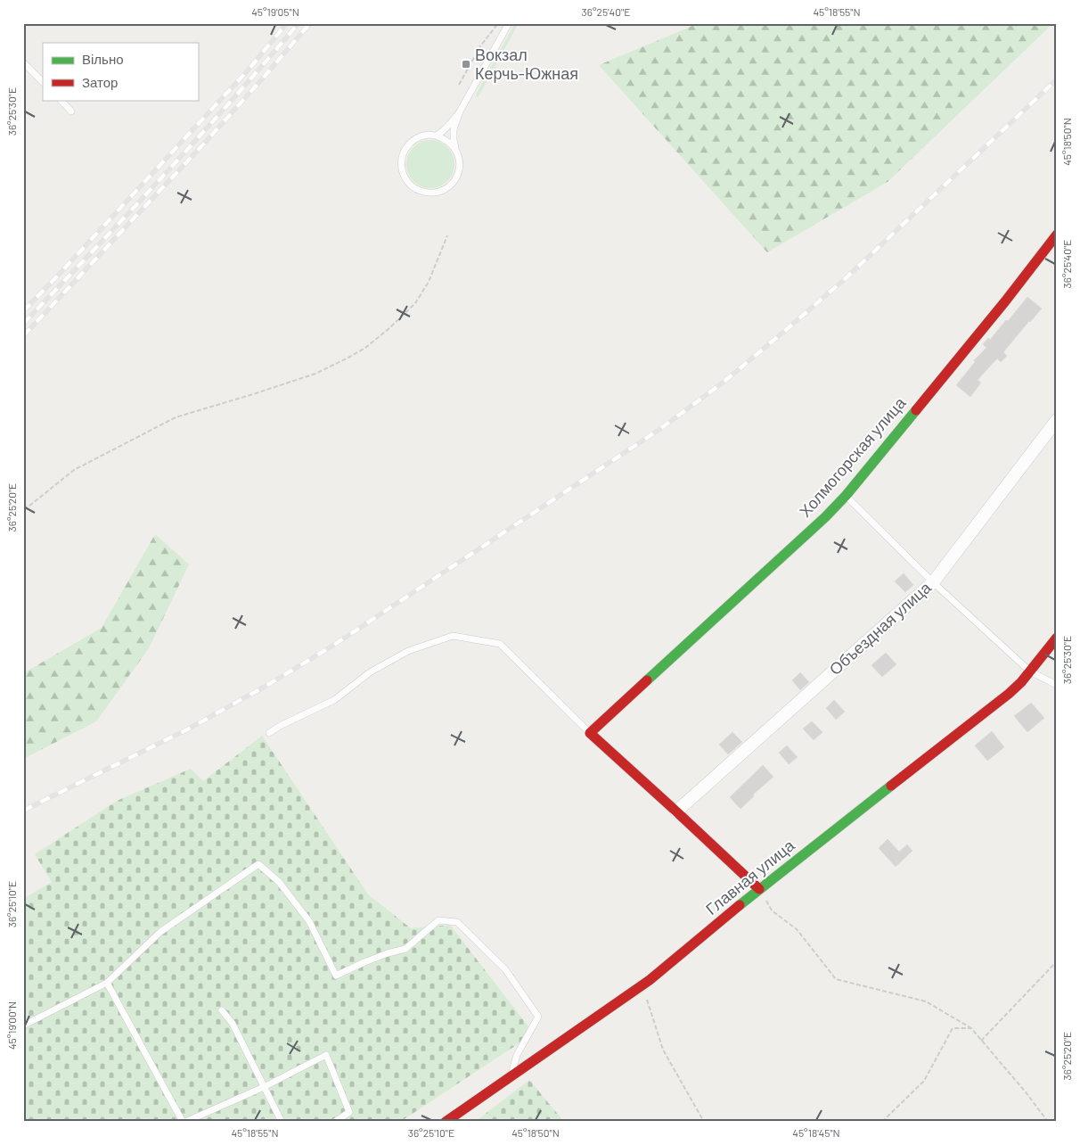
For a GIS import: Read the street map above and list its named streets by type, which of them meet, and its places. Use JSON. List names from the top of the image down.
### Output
{
  "streets": {
    "street": ["Холмогорская улица", "Объездная улица", "Главная улица"]
  },
  "places": {
    "transit": ["Вокзал Керчь-Южная"]
  },
  "legend": ["Вільно", "Затор"],
  "coordinates": [
    "45°19'05\"N",
    "36°25'40\"E",
    "45°18'55\"N",
    "36°25'30\"E",
    "45°18'50\"N",
    "36°25'20\"E",
    "36°25'10\"E",
    "45°19'00\"N",
    "45°18'45\"N"
  ]
}
